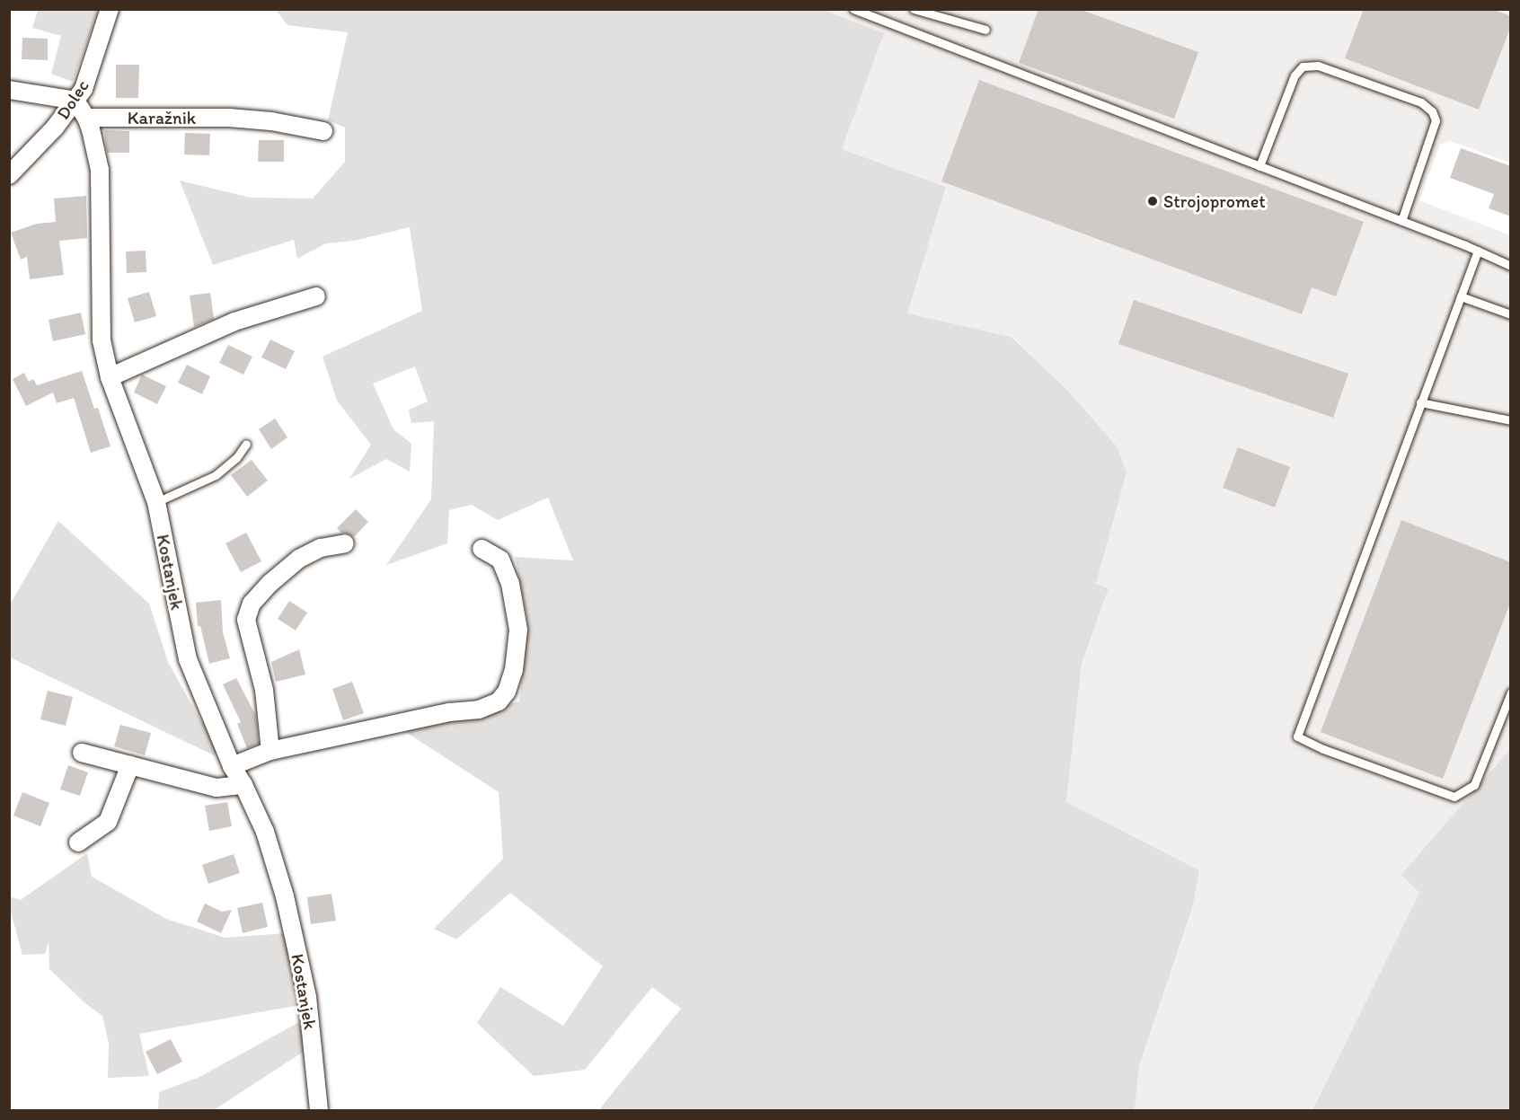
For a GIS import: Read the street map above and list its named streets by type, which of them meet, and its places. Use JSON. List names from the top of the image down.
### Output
{
  "streets": {
    "street": ["Dolec", "Karažnik", "Kostanjek"]
  },
  "crossings": [
    ["Karažnik", "Kostanjek"]
  ],
  "places": ["Strojopromet"]
}
